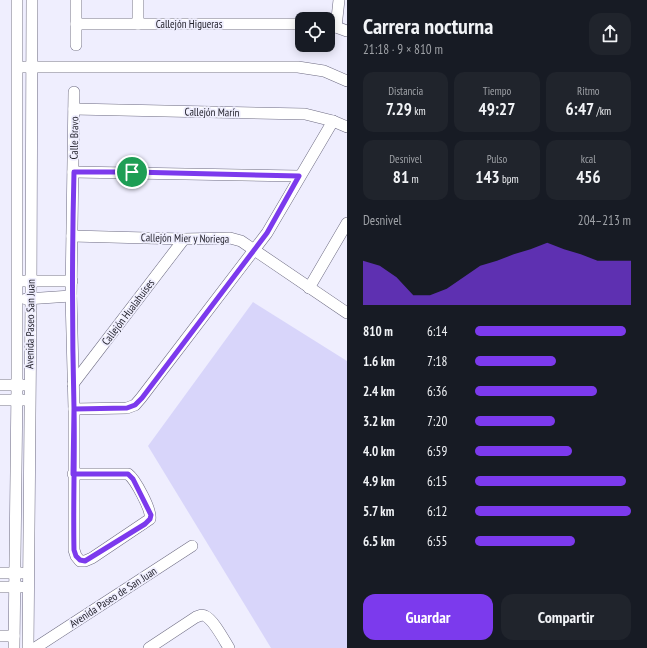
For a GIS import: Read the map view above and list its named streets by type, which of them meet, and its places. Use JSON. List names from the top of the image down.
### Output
{
  "streets": {
    "street": [
      "Callejón Higueras",
      "Callejón Marín",
      "Calle Bravo",
      "Callejón Mier y Noriega",
      "Callejón Hualahuises",
      "Avenida Paseo San Juan",
      "Avenida Paseo de San Juan"
    ]
  },
  "crossings": [
    ["Callejón Marín", "Calle Bravo"],
    ["Calle Bravo", "Callejón Mier y Noriega"],
    ["Calle Bravo", "Callejón Hualahuises"],
    ["Callejón Mier y Noriega", "Callejón Hualahuises"]
  ],
  "page": {
    "heading": ["Carrera nocturna", "21:18 · 9 × 810 m"],
    "stats": [
      ["Distancia", "7.29 km"],
      ["Tiempo", "49:27"],
      ["Ritmo", "6:47 /km"],
      ["Desnivel", "81 m"],
      ["Pulso", "143 bpm"],
      ["kcal", "456"]
    ],
    "chart": ["Desnivel", "204–213 m"],
    "list": [
      {
        "name": "810 m",
        "note": "6:14"
      },
      {
        "name": "1.6 km",
        "note": "7:18"
      },
      {
        "name": "2.4 km",
        "note": "6:36"
      },
      {
        "name": "3.2 km",
        "note": "7:20"
      },
      {
        "name": "4.0 km",
        "note": "6:59"
      },
      {
        "name": "4.9 km",
        "note": "6:15"
      },
      {
        "name": "5.7 km",
        "note": "6:12"
      },
      {
        "name": "6.5 km",
        "note": "6:55"
      }
    ],
    "buttons": ["Guardar", "Compartir"]
  }
}
